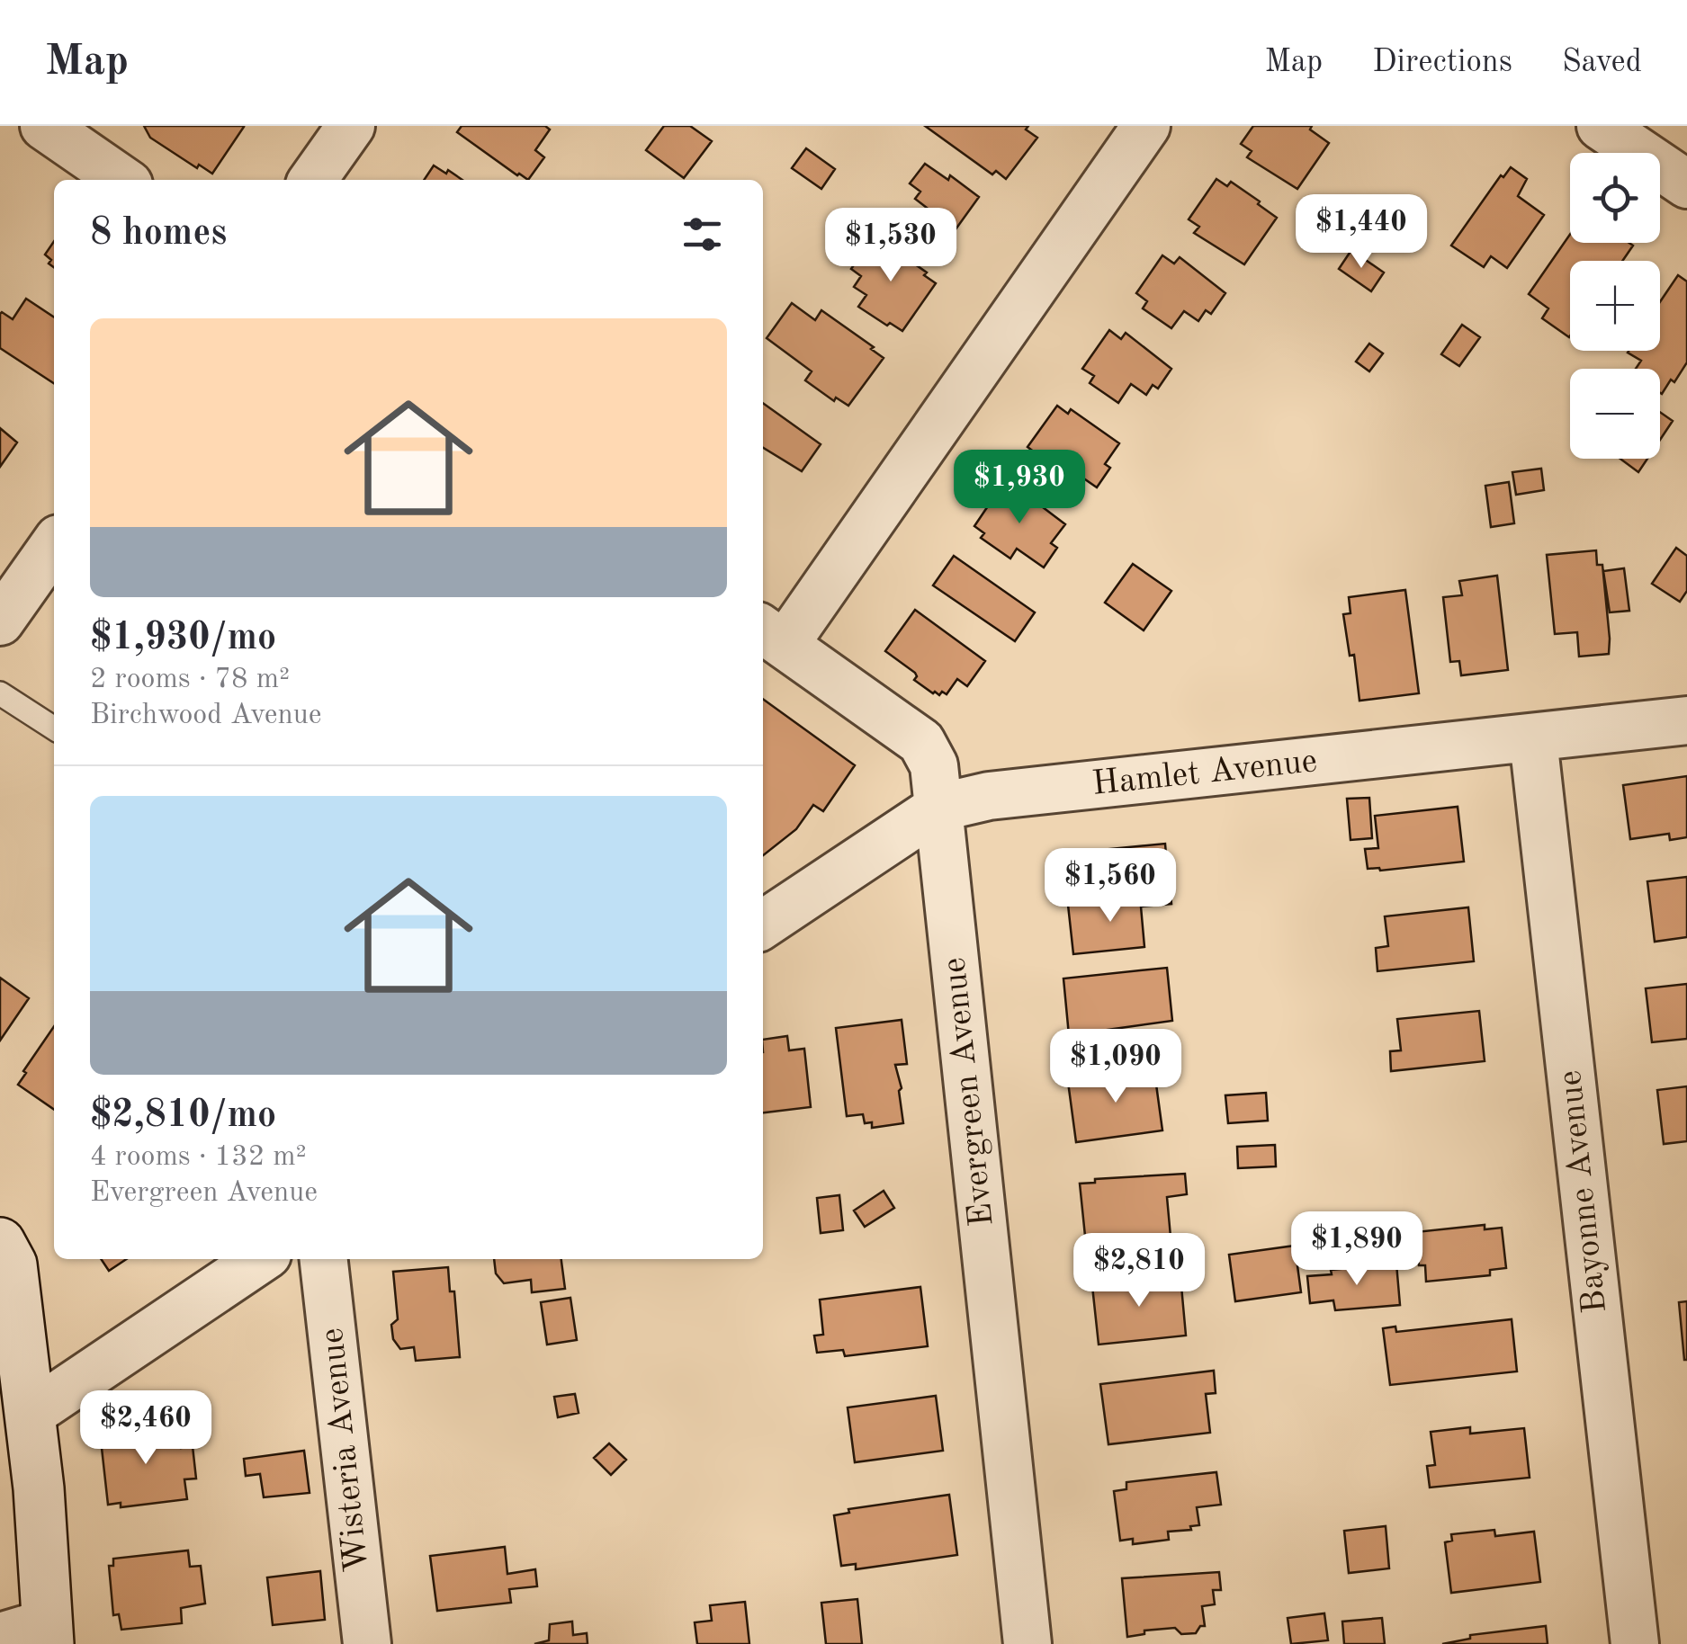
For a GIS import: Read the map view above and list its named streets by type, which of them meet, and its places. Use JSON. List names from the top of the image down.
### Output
{
  "streets": {
    "street": [
      "Hamlet Avenue",
      "Evergreen Avenue",
      "Bayonne Avenue",
      "Wisteria Avenue"
    ]
  },
  "crossings": [
    ["Hamlet Avenue", "Evergreen Avenue"],
    ["Hamlet Avenue", "Bayonne Avenue"]
  ],
  "page": {
    "header": "Map",
    "nav": ["Map", "Directions", "Saved"],
    "map_buttons": ["+", "−"],
    "heading": "8 homes",
    "price": [
      "$1,440",
      "$1,530",
      "$1,930",
      "$1,560",
      "$1,090",
      "$1,890",
      "$2,810",
      "$2,460"
    ],
    "list": [
      {
        "name": "$1,930/mo",
        "note": "2 rooms · 78 m² · Birchwood Avenue"
      },
      {
        "name": "$2,810/mo",
        "note": "4 rooms · 132 m² · Evergreen Avenue"
      }
    ]
  }
}
